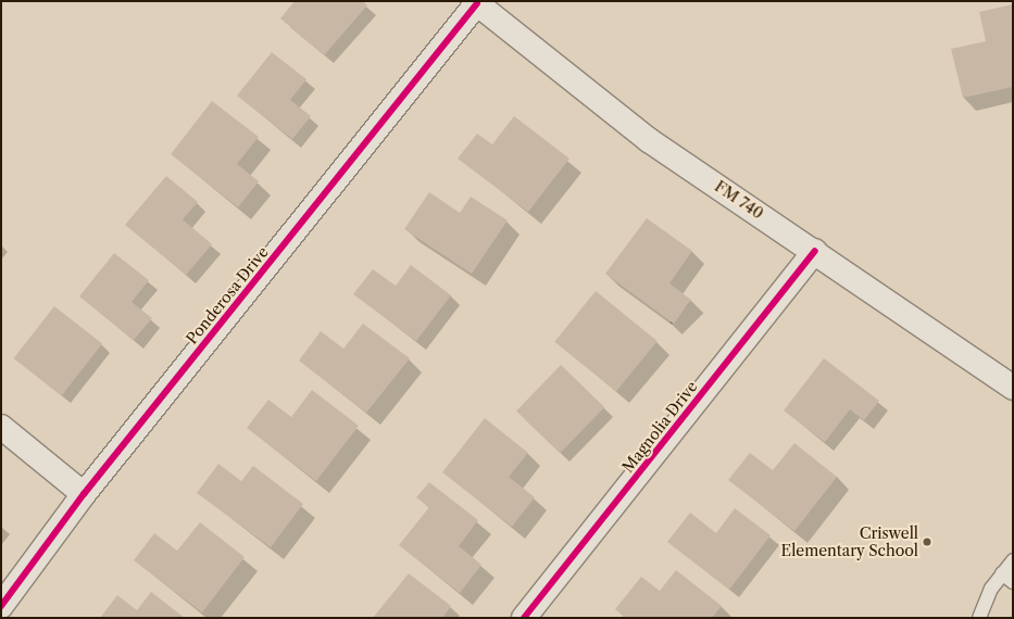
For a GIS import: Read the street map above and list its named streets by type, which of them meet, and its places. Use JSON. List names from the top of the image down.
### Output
{
  "streets": {
    "street": ["FM 740", "Ponderosa Drive", "Magnolia Drive"]
  },
  "crossings": [
    ["FM 740", "Ponderosa Drive"],
    ["FM 740", "Magnolia Drive"]
  ],
  "places": ["Criswell Elementary School"]
}
